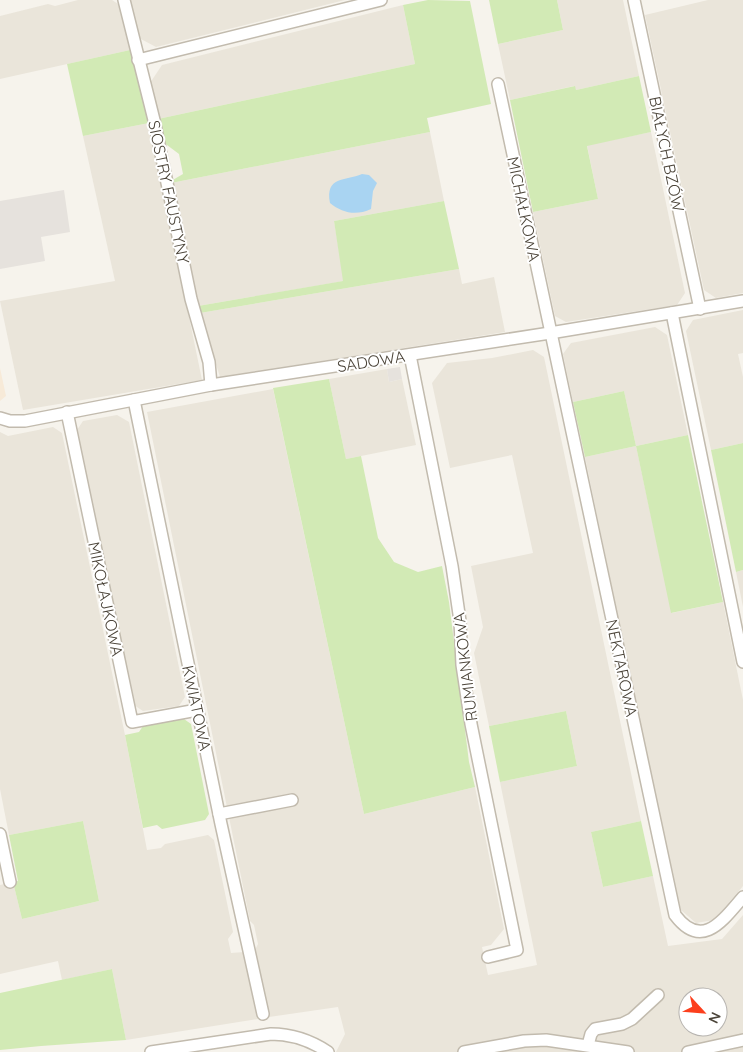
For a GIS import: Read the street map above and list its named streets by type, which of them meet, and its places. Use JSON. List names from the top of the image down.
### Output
{
  "streets": {
    "street": [
      "BIAŁYCH BZÓW",
      "SIOSTRY FAUSTYNY",
      "MICHAŁKOWA",
      "SADOWA",
      "MIKOŁAJKOWA",
      "RUMIANKOWA",
      "NEKTAROWA",
      "KWIATOWA"
    ]
  },
  "crossings": [
    ["BIAŁYCH BZÓW", "SADOWA"],
    ["SIOSTRY FAUSTYNY", "SADOWA"],
    ["MICHAŁKOWA", "SADOWA"],
    ["MICHAŁKOWA", "NEKTAROWA"],
    ["SADOWA", "MIKOŁAJKOWA"],
    ["SADOWA", "RUMIANKOWA"],
    ["SADOWA", "NEKTAROWA"],
    ["SADOWA", "KWIATOWA"],
    ["MIKOŁAJKOWA", "KWIATOWA"]
  ],
  "north": "bottom right"
}
